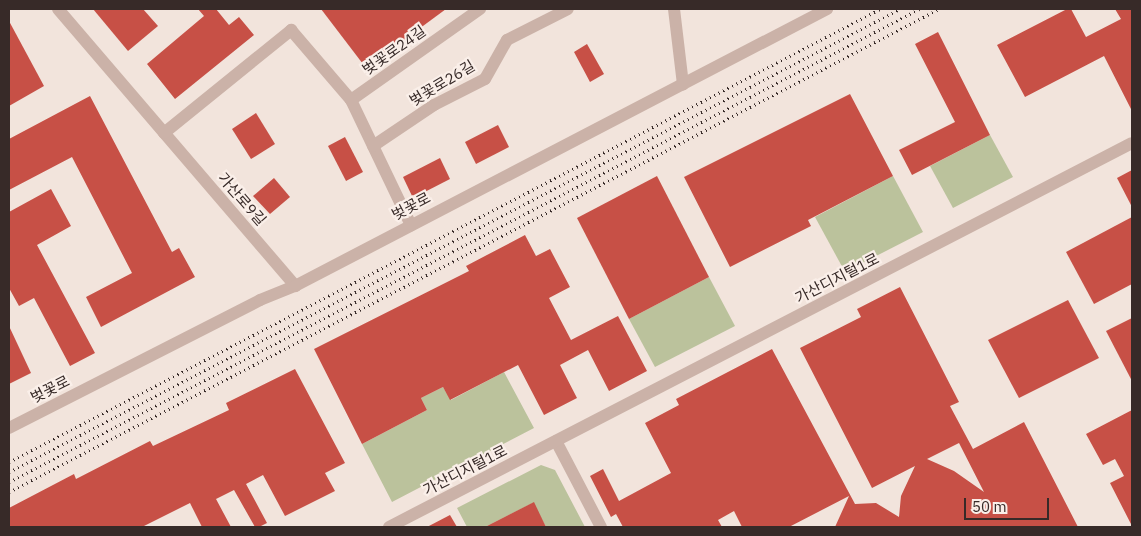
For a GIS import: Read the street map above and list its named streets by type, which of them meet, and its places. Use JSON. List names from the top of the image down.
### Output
{
  "streets": {
    "street": [
      "벚꽃로24길",
      "벚꽃로26길",
      "가산로9길",
      "벚꽃로",
      "가산디지털1로"
    ]
  },
  "crossings": [
    ["가산로9길", "벚꽃로"]
  ],
  "scale_bar": "50 m"
}
